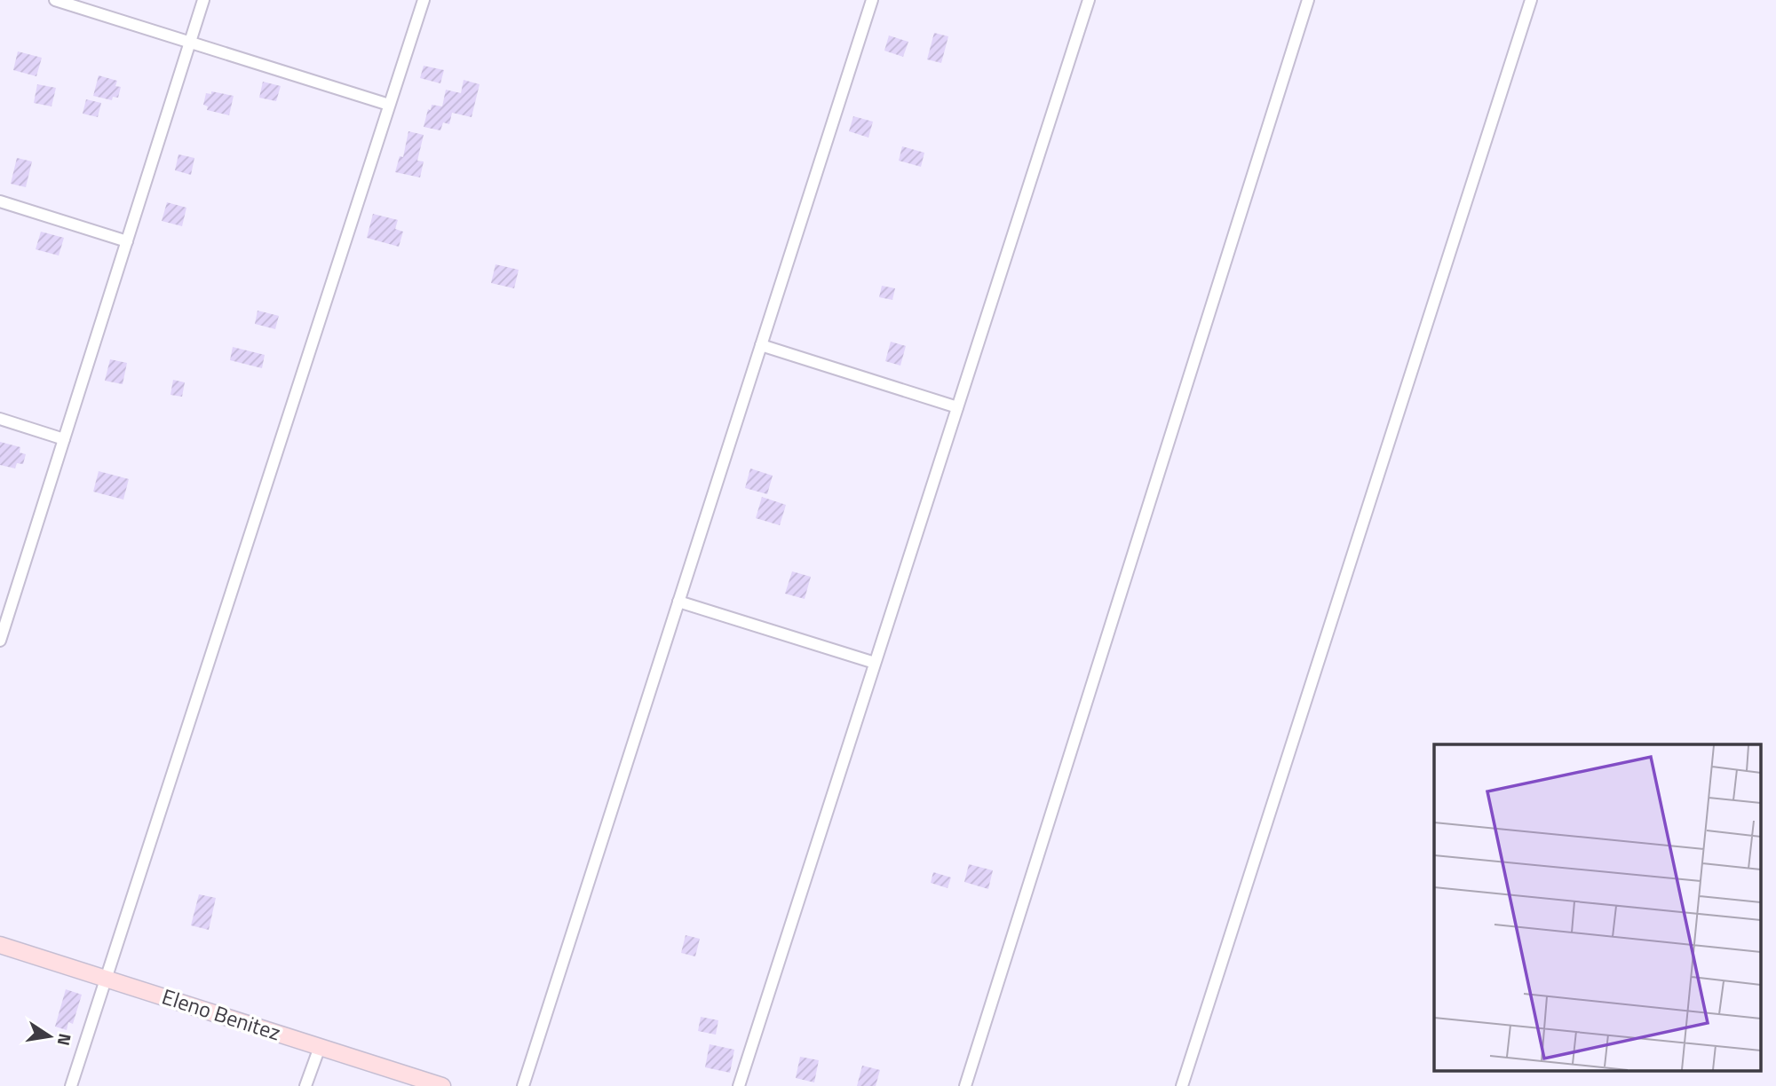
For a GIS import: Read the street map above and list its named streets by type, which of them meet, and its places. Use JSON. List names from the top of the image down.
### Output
{
  "streets": {
    "street": ["Eleno Benitez"]
  },
  "north": "right"
}
